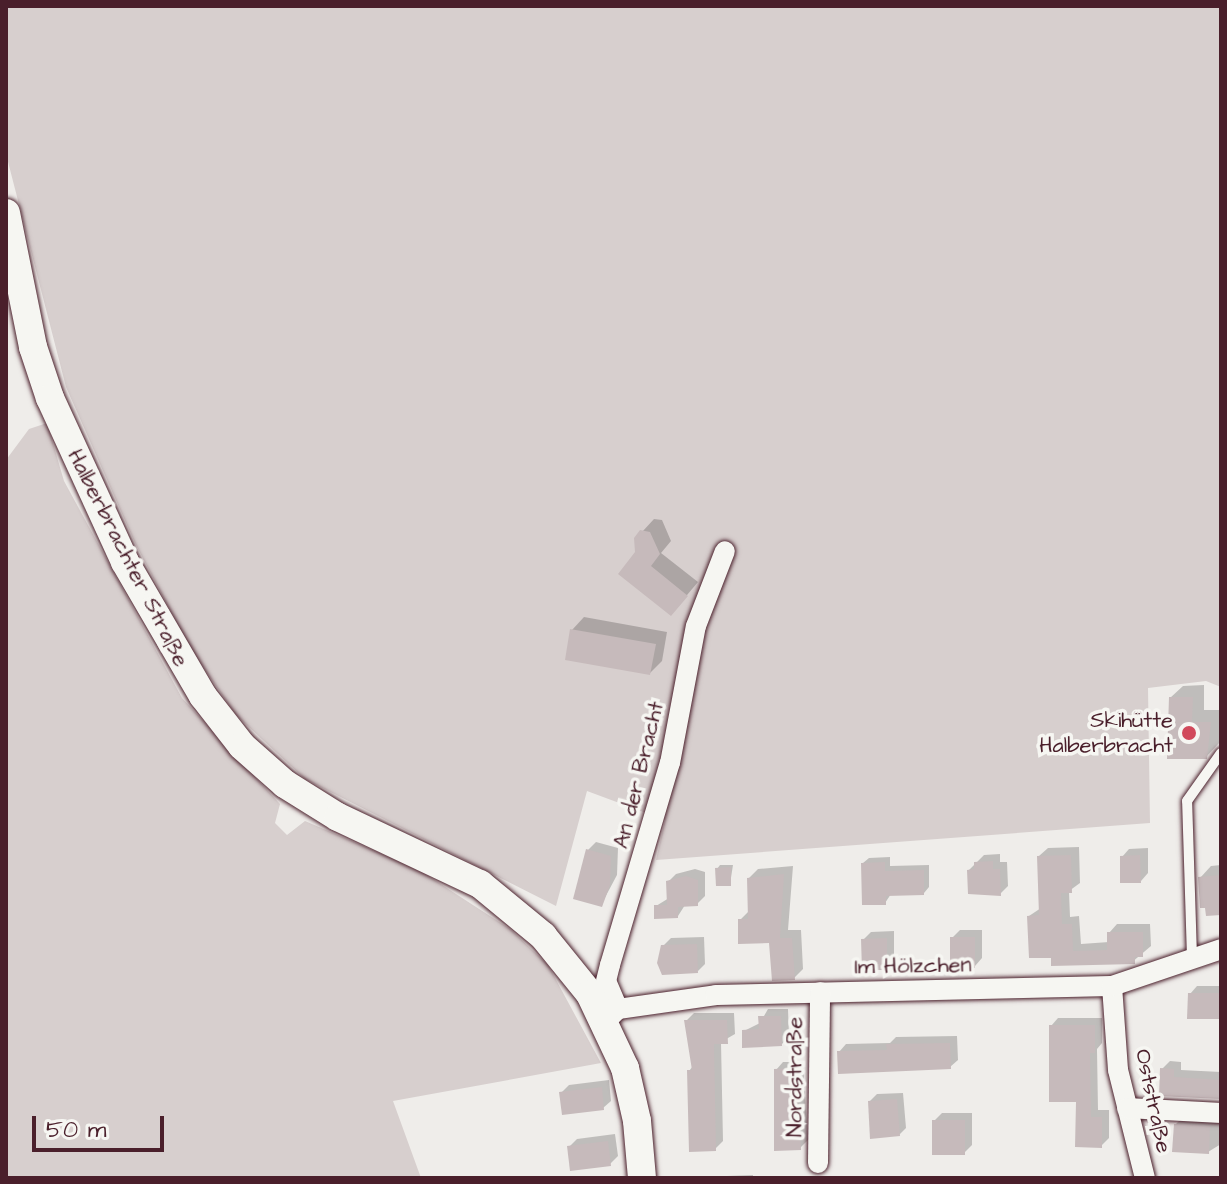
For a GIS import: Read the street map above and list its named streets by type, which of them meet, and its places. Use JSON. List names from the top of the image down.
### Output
{
  "streets": {
    "main road": ["Halberbrachter Straße"],
    "street": [
      "An der Bracht",
      "Im Hölzchen",
      "Nordstraße",
      "Oststraße"
    ]
  },
  "crossings": [
    ["Halberbrachter Straße", "An der Bracht"],
    ["Halberbrachter Straße", "Im Hölzchen"],
    ["An der Bracht", "Im Hölzchen"],
    ["Im Hölzchen", "Nordstraße"],
    ["Im Hölzchen", "Oststraße"]
  ],
  "places": ["Skihütte Halberbracht"],
  "scale_bar": "50 m"
}
